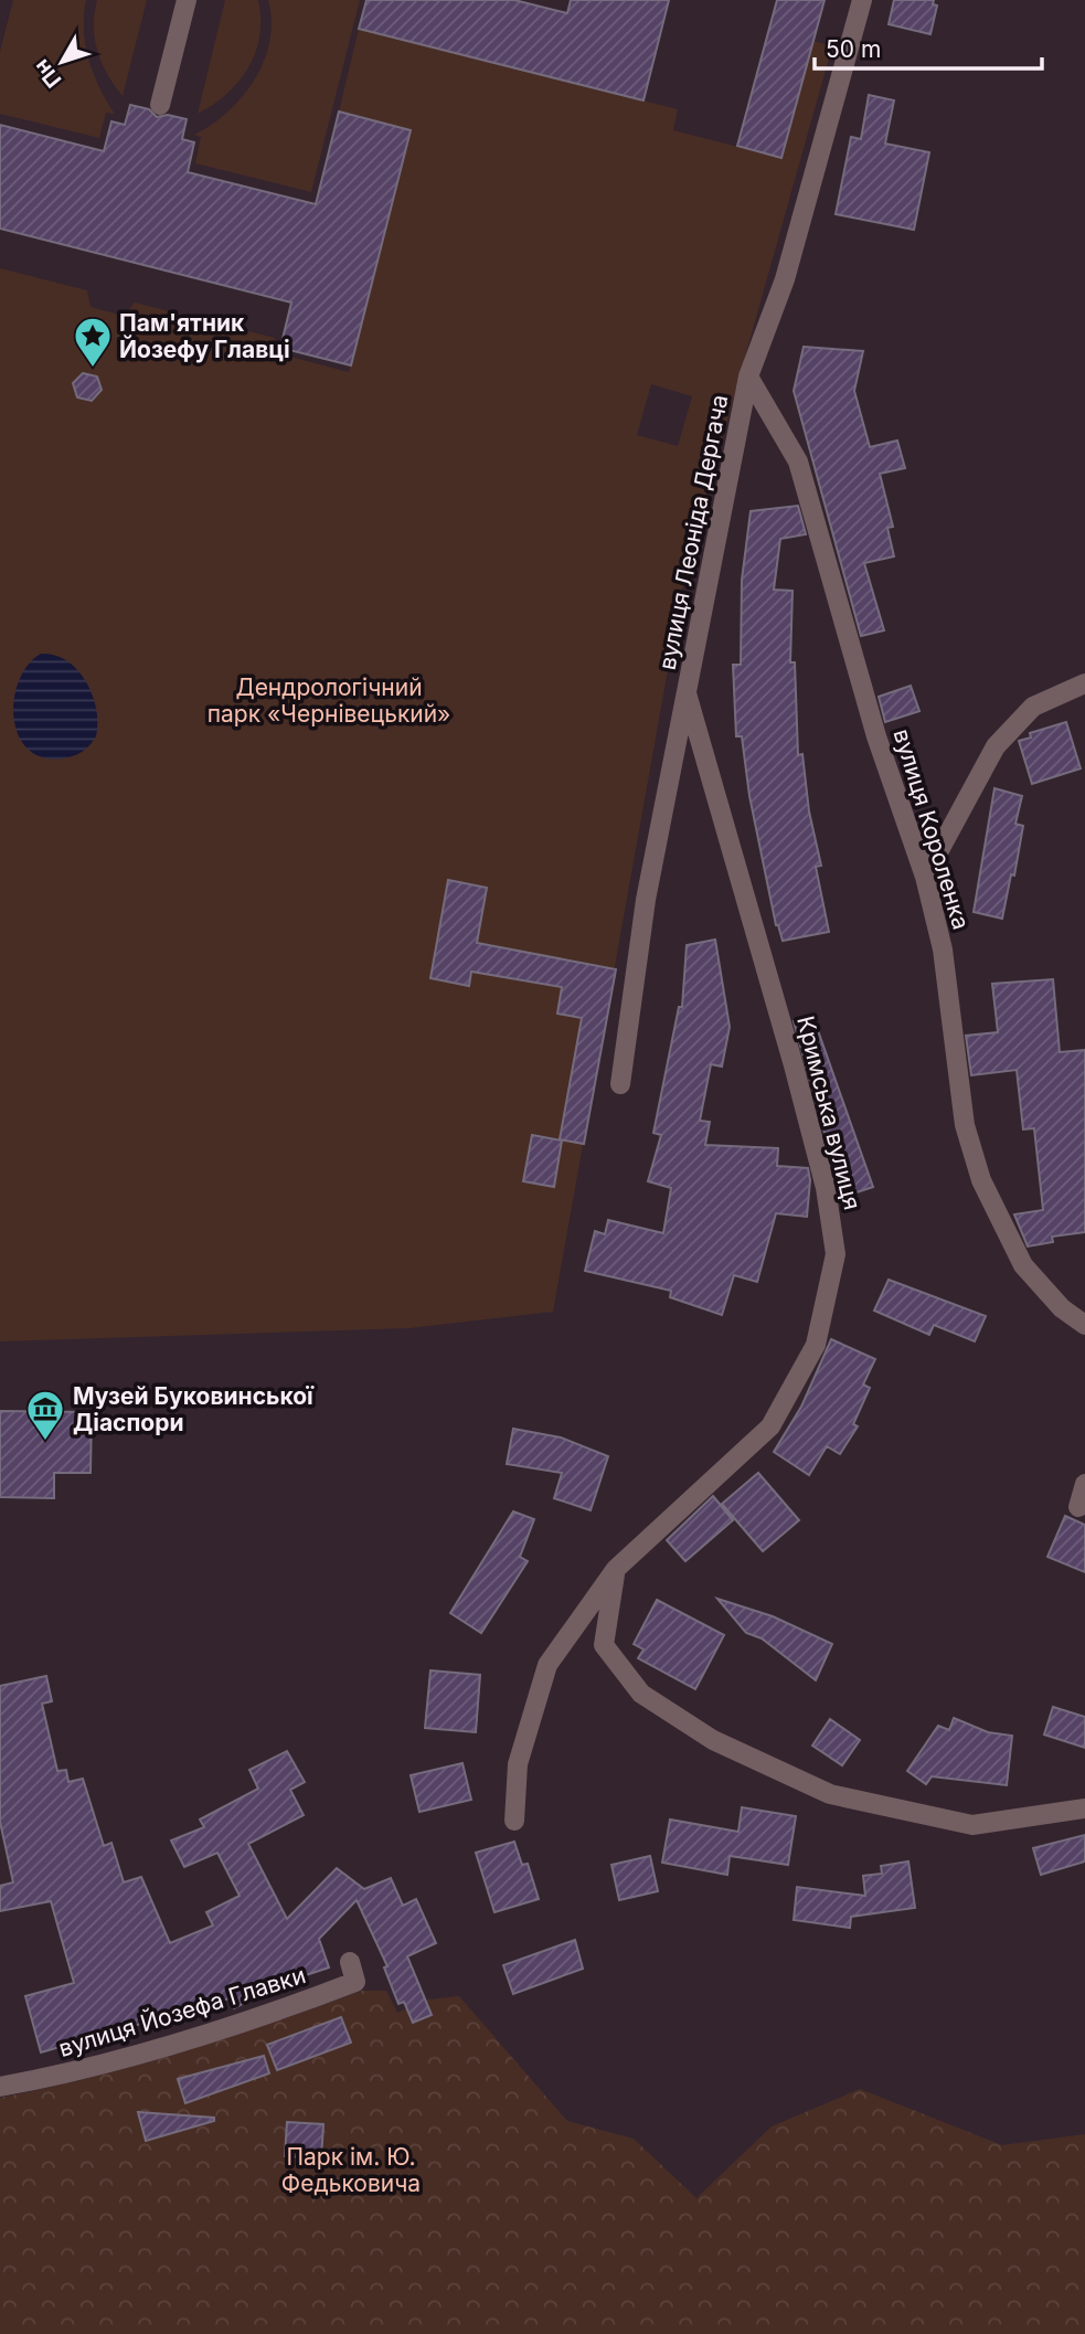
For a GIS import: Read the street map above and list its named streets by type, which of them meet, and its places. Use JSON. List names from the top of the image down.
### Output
{
  "streets": {
    "street": [
      "вулиця Леоніда Дергача",
      "вулиця Короленка",
      "Кримська вулиця",
      "вулиця Йозефа Главки"
    ]
  },
  "crossings": [
    ["вулиця Леоніда Дергача", "вулиця Короленка"],
    ["вулиця Леоніда Дергача", "Кримська вулиця"]
  ],
  "parks": ["Дендрологічний парк «Чернівецький»", "Парк ім. Ю. Федьковича"],
  "places": {
    "place": ["Пам'ятник Йозефу Главці"],
    "museum": ["Музей Буковинської Діаспори"]
  },
  "scale_bar": "50 m",
  "north": "bottom left"
}
